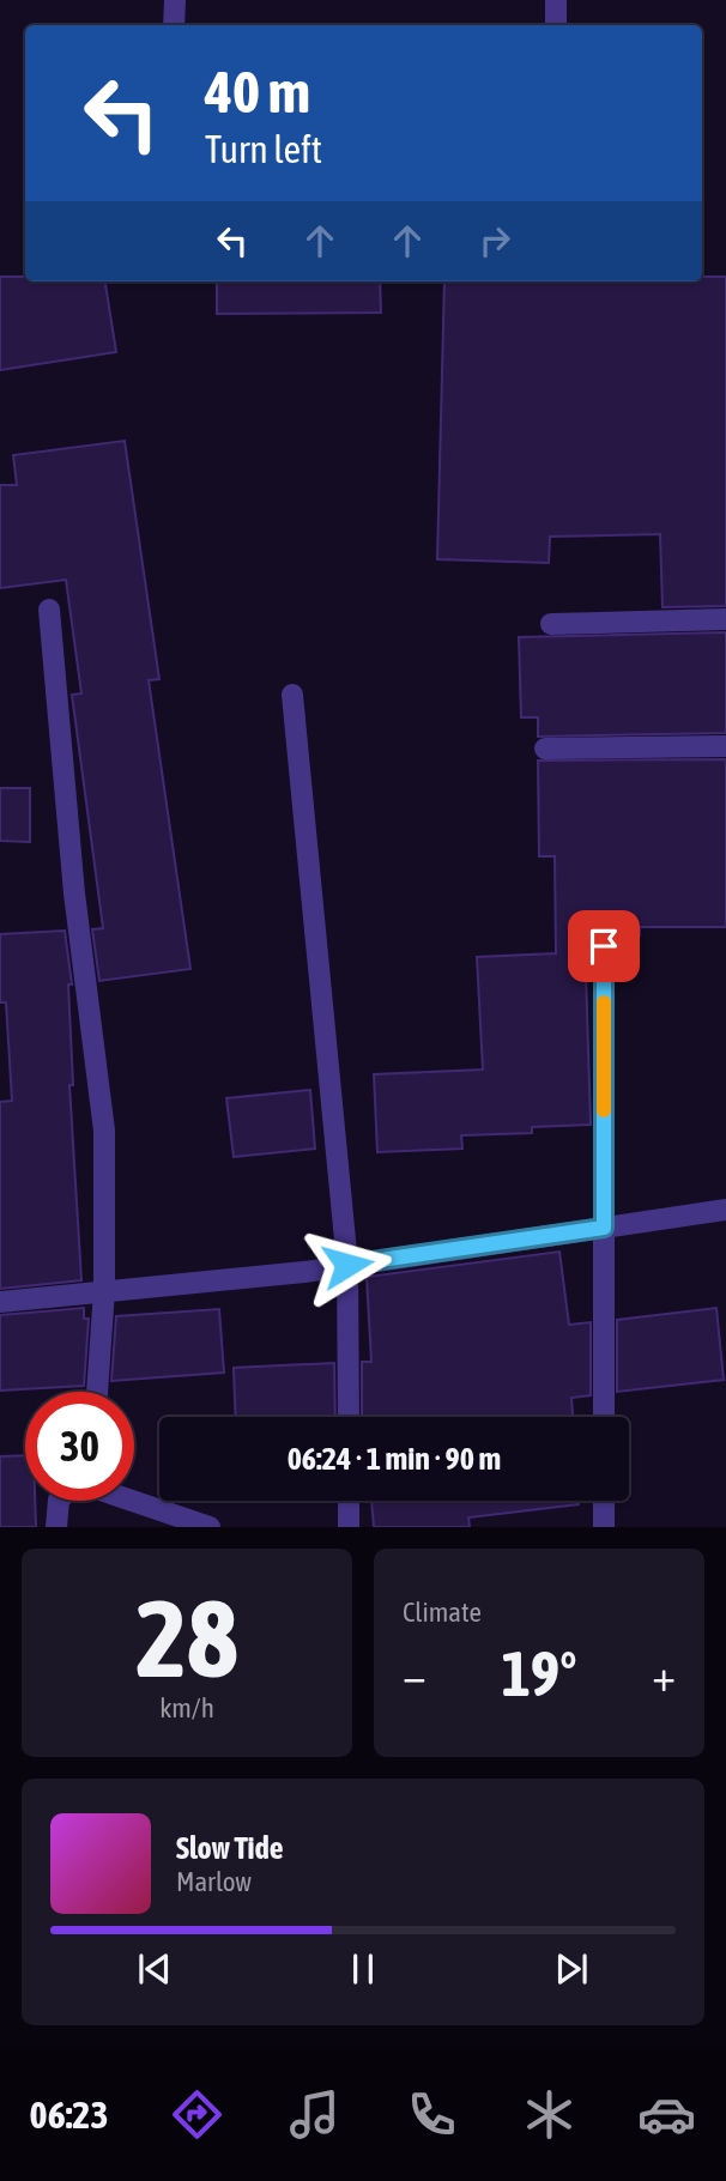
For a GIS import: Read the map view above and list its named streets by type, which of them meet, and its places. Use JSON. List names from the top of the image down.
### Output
{
  "page": {
    "turn": ["40 m", "Turn left"],
    "limit": "30",
    "trip": "06:24 · 1 min · 90 m",
    "tile": [
      ["28", "km/h"],
      "Climate"
    ],
    "heat": ["−", "19°", "+"],
    "song": ["Slow Tide", "Marlow"],
    "tabs": "06:23"
  }
}
